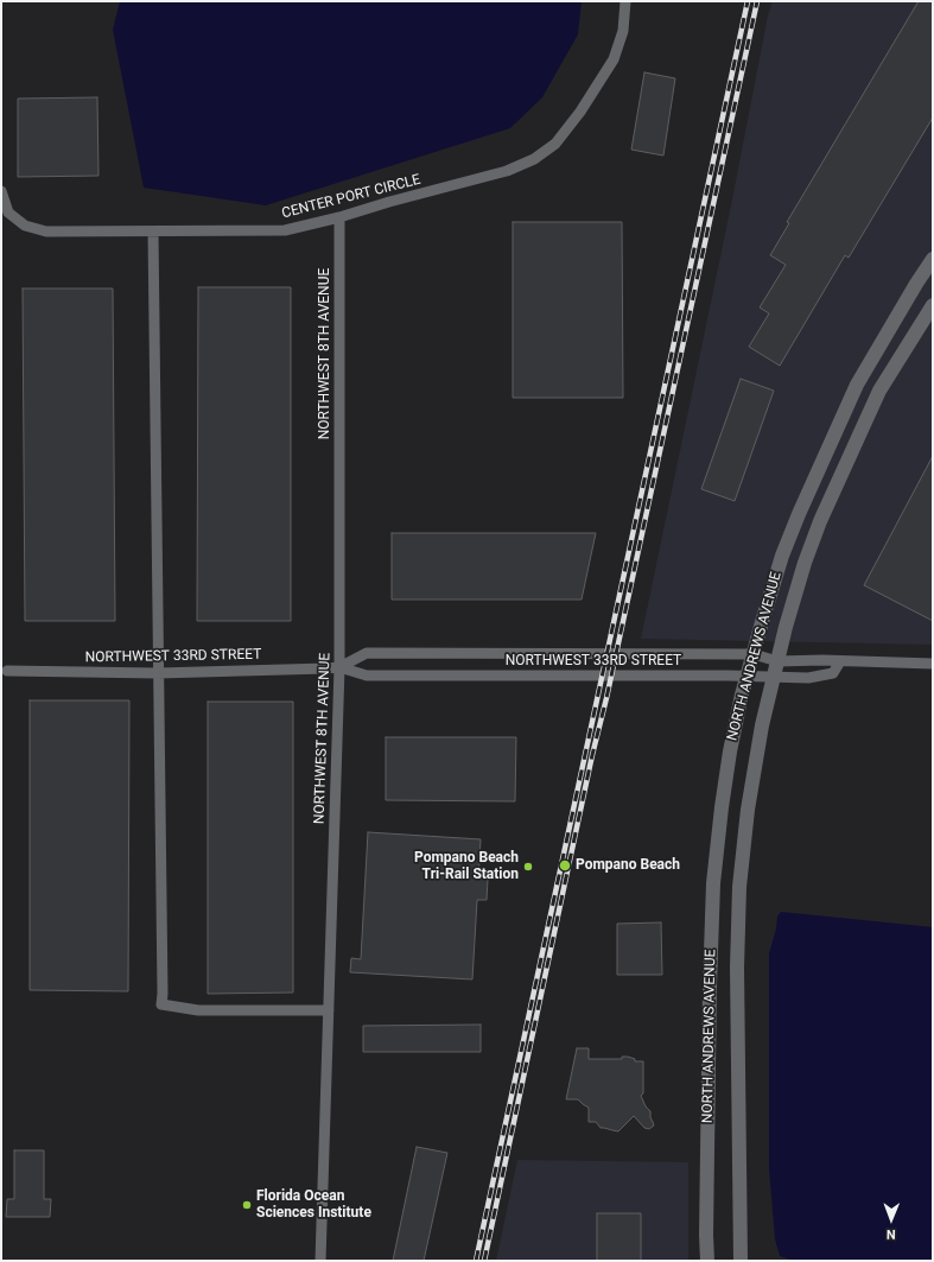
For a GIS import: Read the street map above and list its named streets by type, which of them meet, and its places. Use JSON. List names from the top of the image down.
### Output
{
  "streets": {
    "street": [
      "CENTER PORT CIRCLE",
      "NORTHWEST 8TH AVENUE",
      "NORTHWEST 33RD STREET",
      "NORTH ANDREWS AVENUE"
    ]
  },
  "crossings": [
    ["CENTER PORT CIRCLE", "NORTHWEST 8TH AVENUE"],
    ["NORTHWEST 8TH AVENUE", "NORTHWEST 33RD STREET"],
    ["NORTHWEST 33RD STREET", "NORTH ANDREWS AVENUE"]
  ],
  "places": ["Pompano Beach", "Pompano Beach Tri-Rail Station", "Florida Ocean Sciences Institute"],
  "north": "bottom"
}
